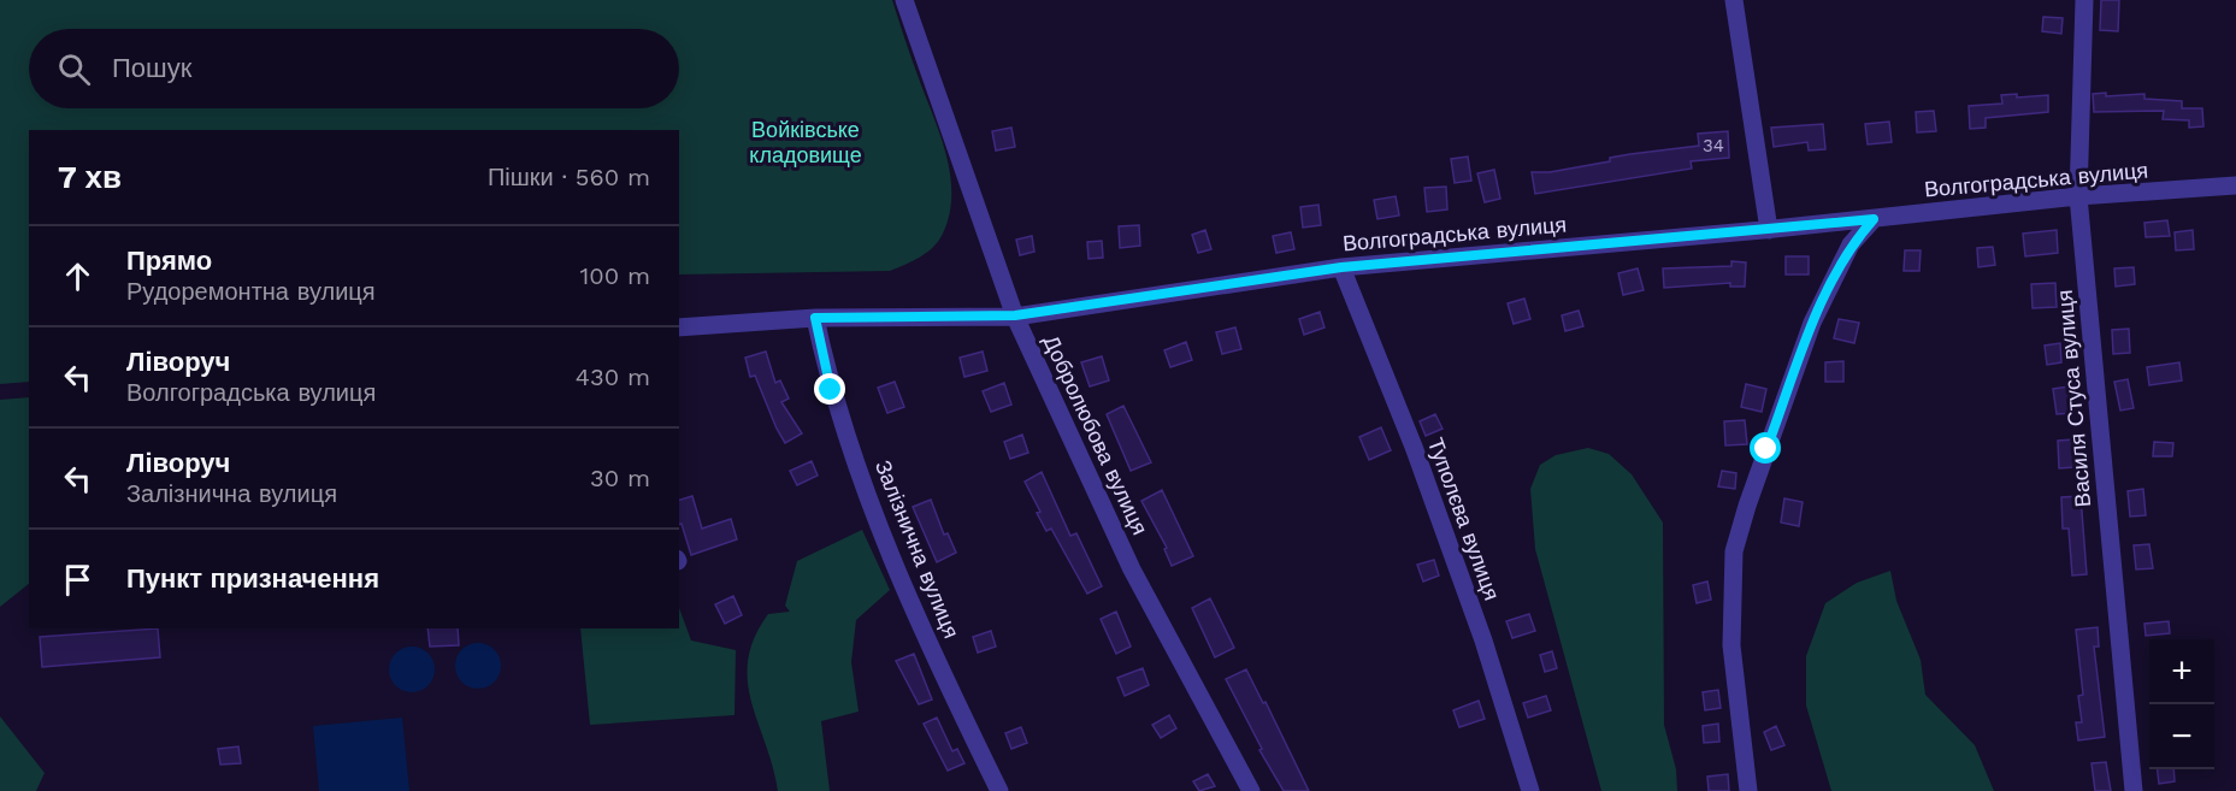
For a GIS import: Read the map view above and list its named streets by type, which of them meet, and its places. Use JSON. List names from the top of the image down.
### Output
{
  "streets": {
    "street": [
      "Волгоградська вулиця",
      "Василя Стуса вулиця",
      "Добролюбова вулиця",
      "Туполєва вулиця",
      "Залізнична вулиця"
    ]
  },
  "crossings": [
    ["Волгоградська вулиця", "Василя Стуса вулиця"],
    ["Волгоградська вулиця", "Добролюбова вулиця"],
    ["Волгоградська вулиця", "Туполєва вулиця"],
    ["Волгоградська вулиця", "Залізнична вулиця"]
  ],
  "parks": ["Войківське кладовище"],
  "house_numbers": ["34"],
  "page": {
    "search": "Пошук",
    "heading": ["7 хв", "Пішки · 560 m"],
    "list": [
      ["Прямо", "Рудоремонтна вулиця", "100 m"],
      ["Ліворуч", "Волгоградська вулиця", "430 m"],
      ["Ліворуч", "Залізнична вулиця", "30 m"],
      "Пункт призначення"
    ],
    "map_buttons": ["+", "−"]
  }
}
